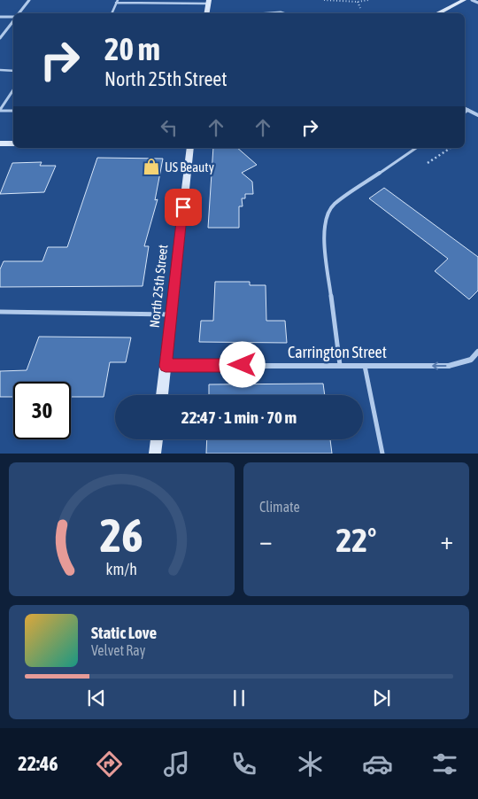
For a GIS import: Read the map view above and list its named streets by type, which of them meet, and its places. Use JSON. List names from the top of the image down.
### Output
{
  "streets": {
    "main road": ["North 25th Street"],
    "street": ["Carrington Street"]
  },
  "crossings": [
    ["North 25th Street", "Carrington Street"]
  ],
  "one_way": ["Carrington Street"],
  "places": {
    "shop": ["US Beauty"]
  },
  "page": {
    "turn": ["20 m", "North 25th Street"],
    "limit": "30",
    "trip": "22:47 · 1 min · 70 m",
    "tile": "Climate",
    "heat": ["−", "22°", "+"],
    "song": ["Static Love", "Velvet Ray"],
    "tabs": "22:46",
    "gauge": ["26", "km/h"]
  }
}
